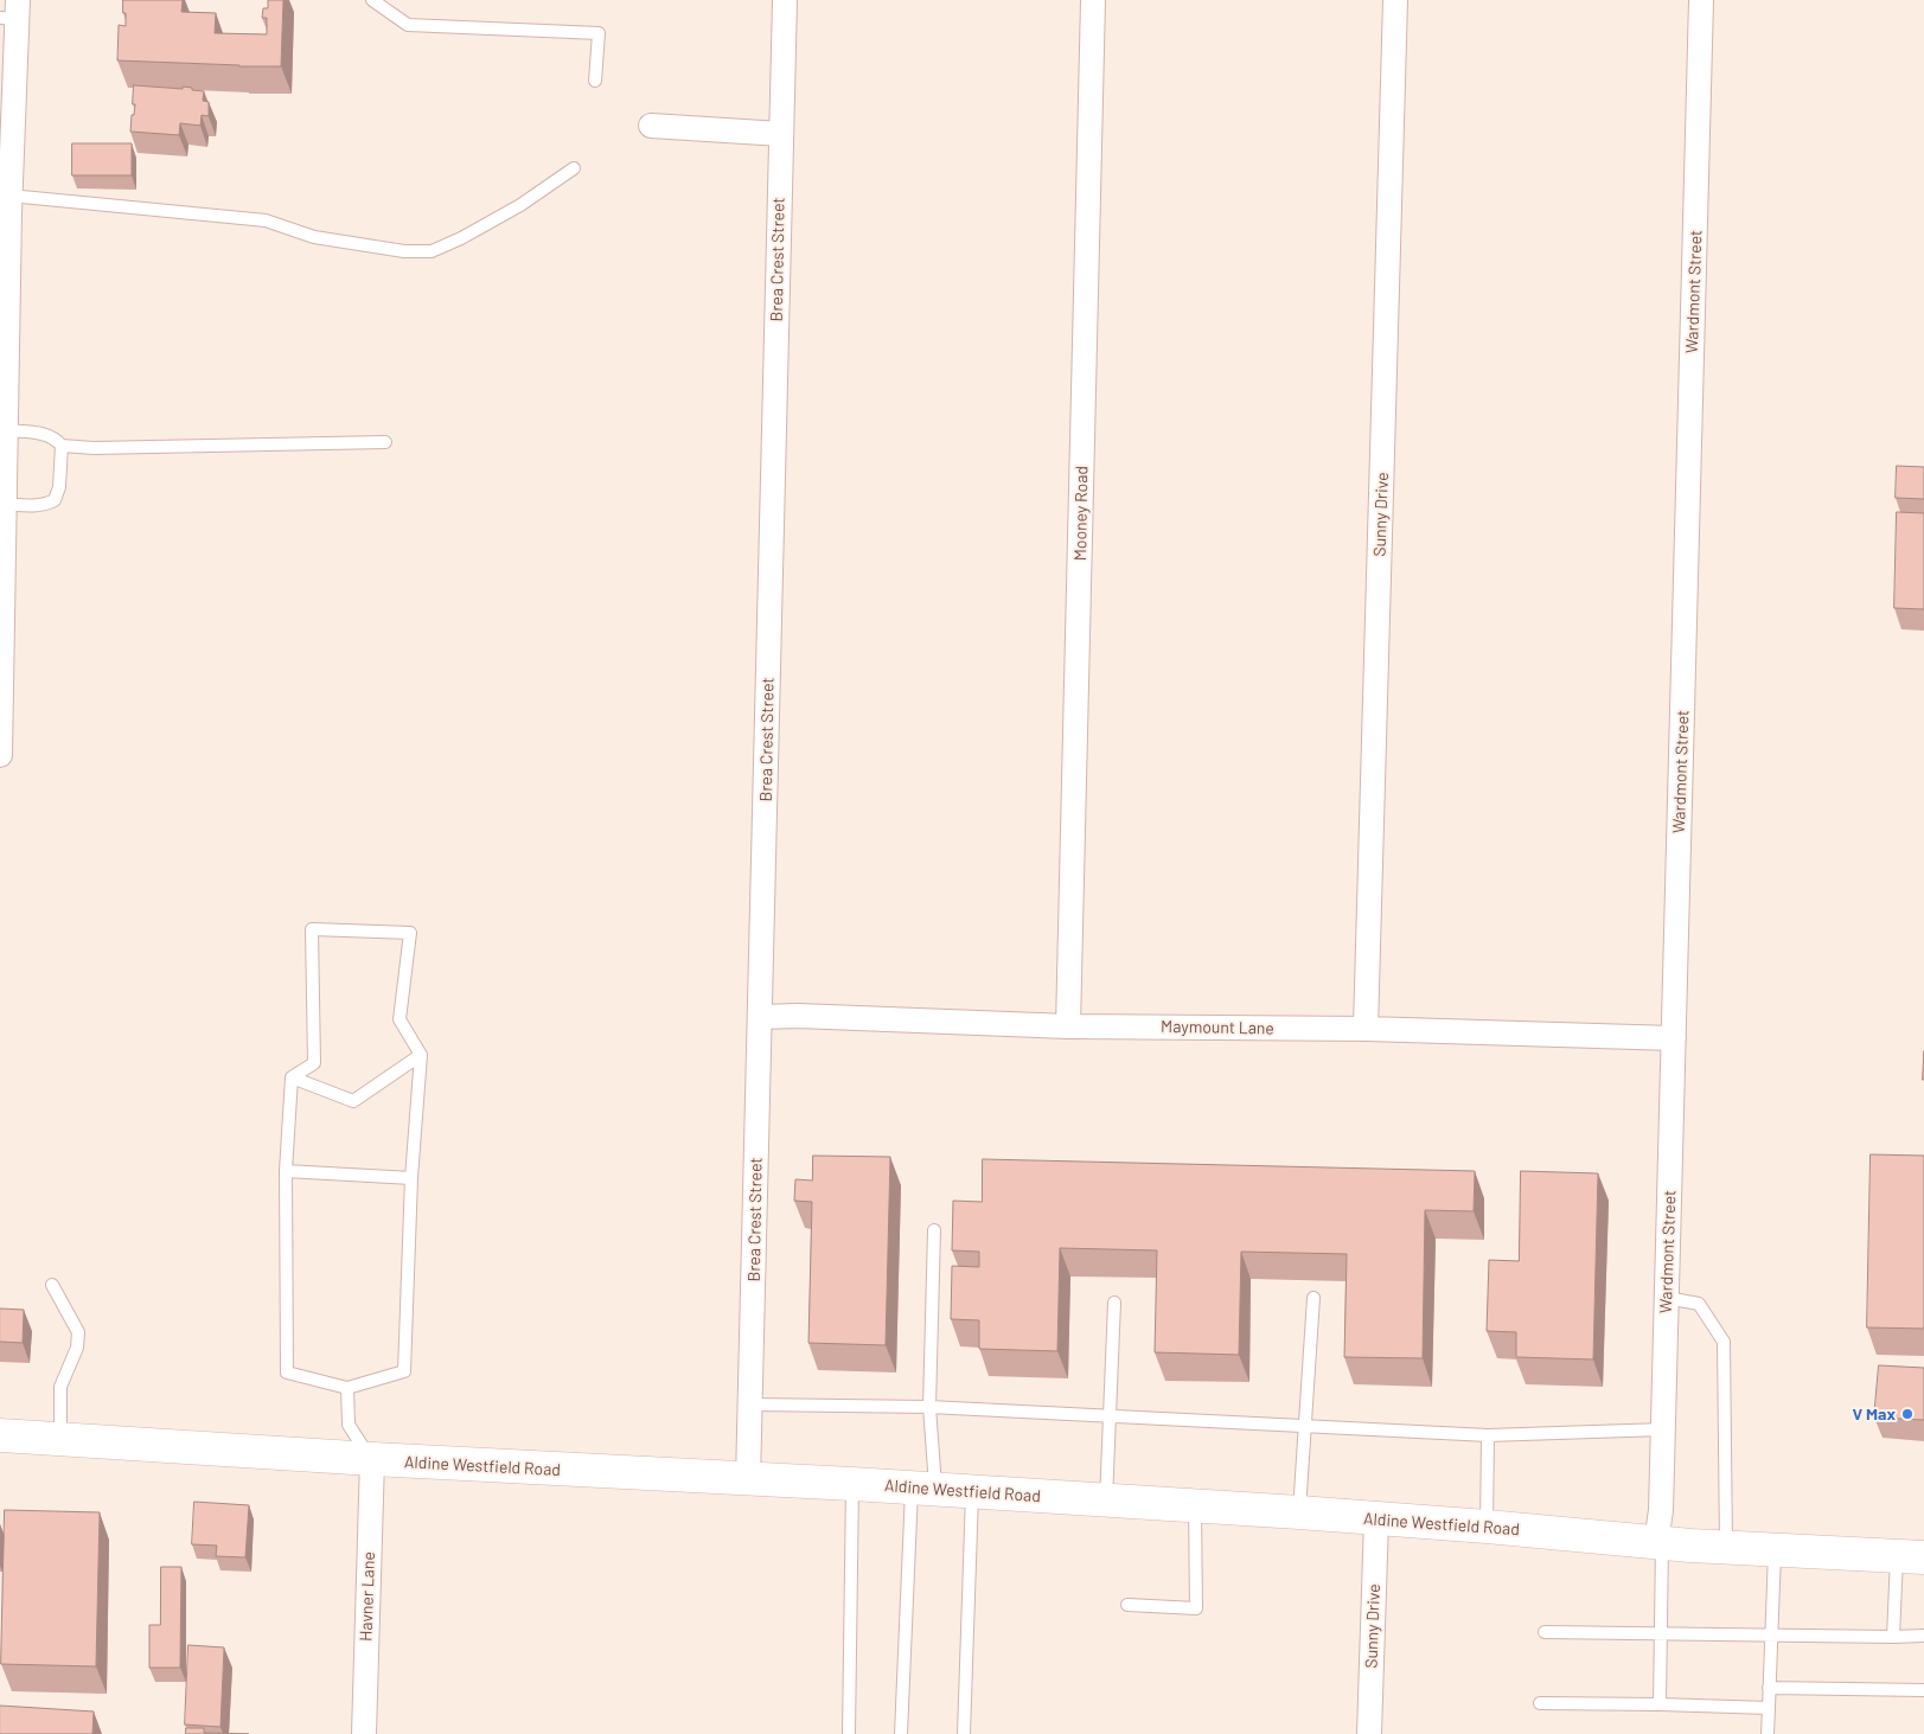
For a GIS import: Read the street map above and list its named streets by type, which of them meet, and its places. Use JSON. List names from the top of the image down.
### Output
{
  "streets": {
    "main road": ["Aldine Westfield Road"],
    "street": [
      "Brea Crest Street",
      "Wardmont Street",
      "Mooney Road",
      "Sunny Drive",
      "Maymount Lane",
      "Havner Lane"
    ]
  },
  "crossings": [
    ["Brea Crest Street", "Maymount Lane"],
    ["Brea Crest Street", "Aldine Westfield Road"],
    ["Wardmont Street", "Maymount Lane"],
    ["Wardmont Street", "Aldine Westfield Road"],
    ["Mooney Road", "Maymount Lane"],
    ["Sunny Drive", "Maymount Lane"],
    ["Sunny Drive", "Aldine Westfield Road"],
    ["Aldine Westfield Road", "Havner Lane"]
  ],
  "places": ["V Max"]
}
